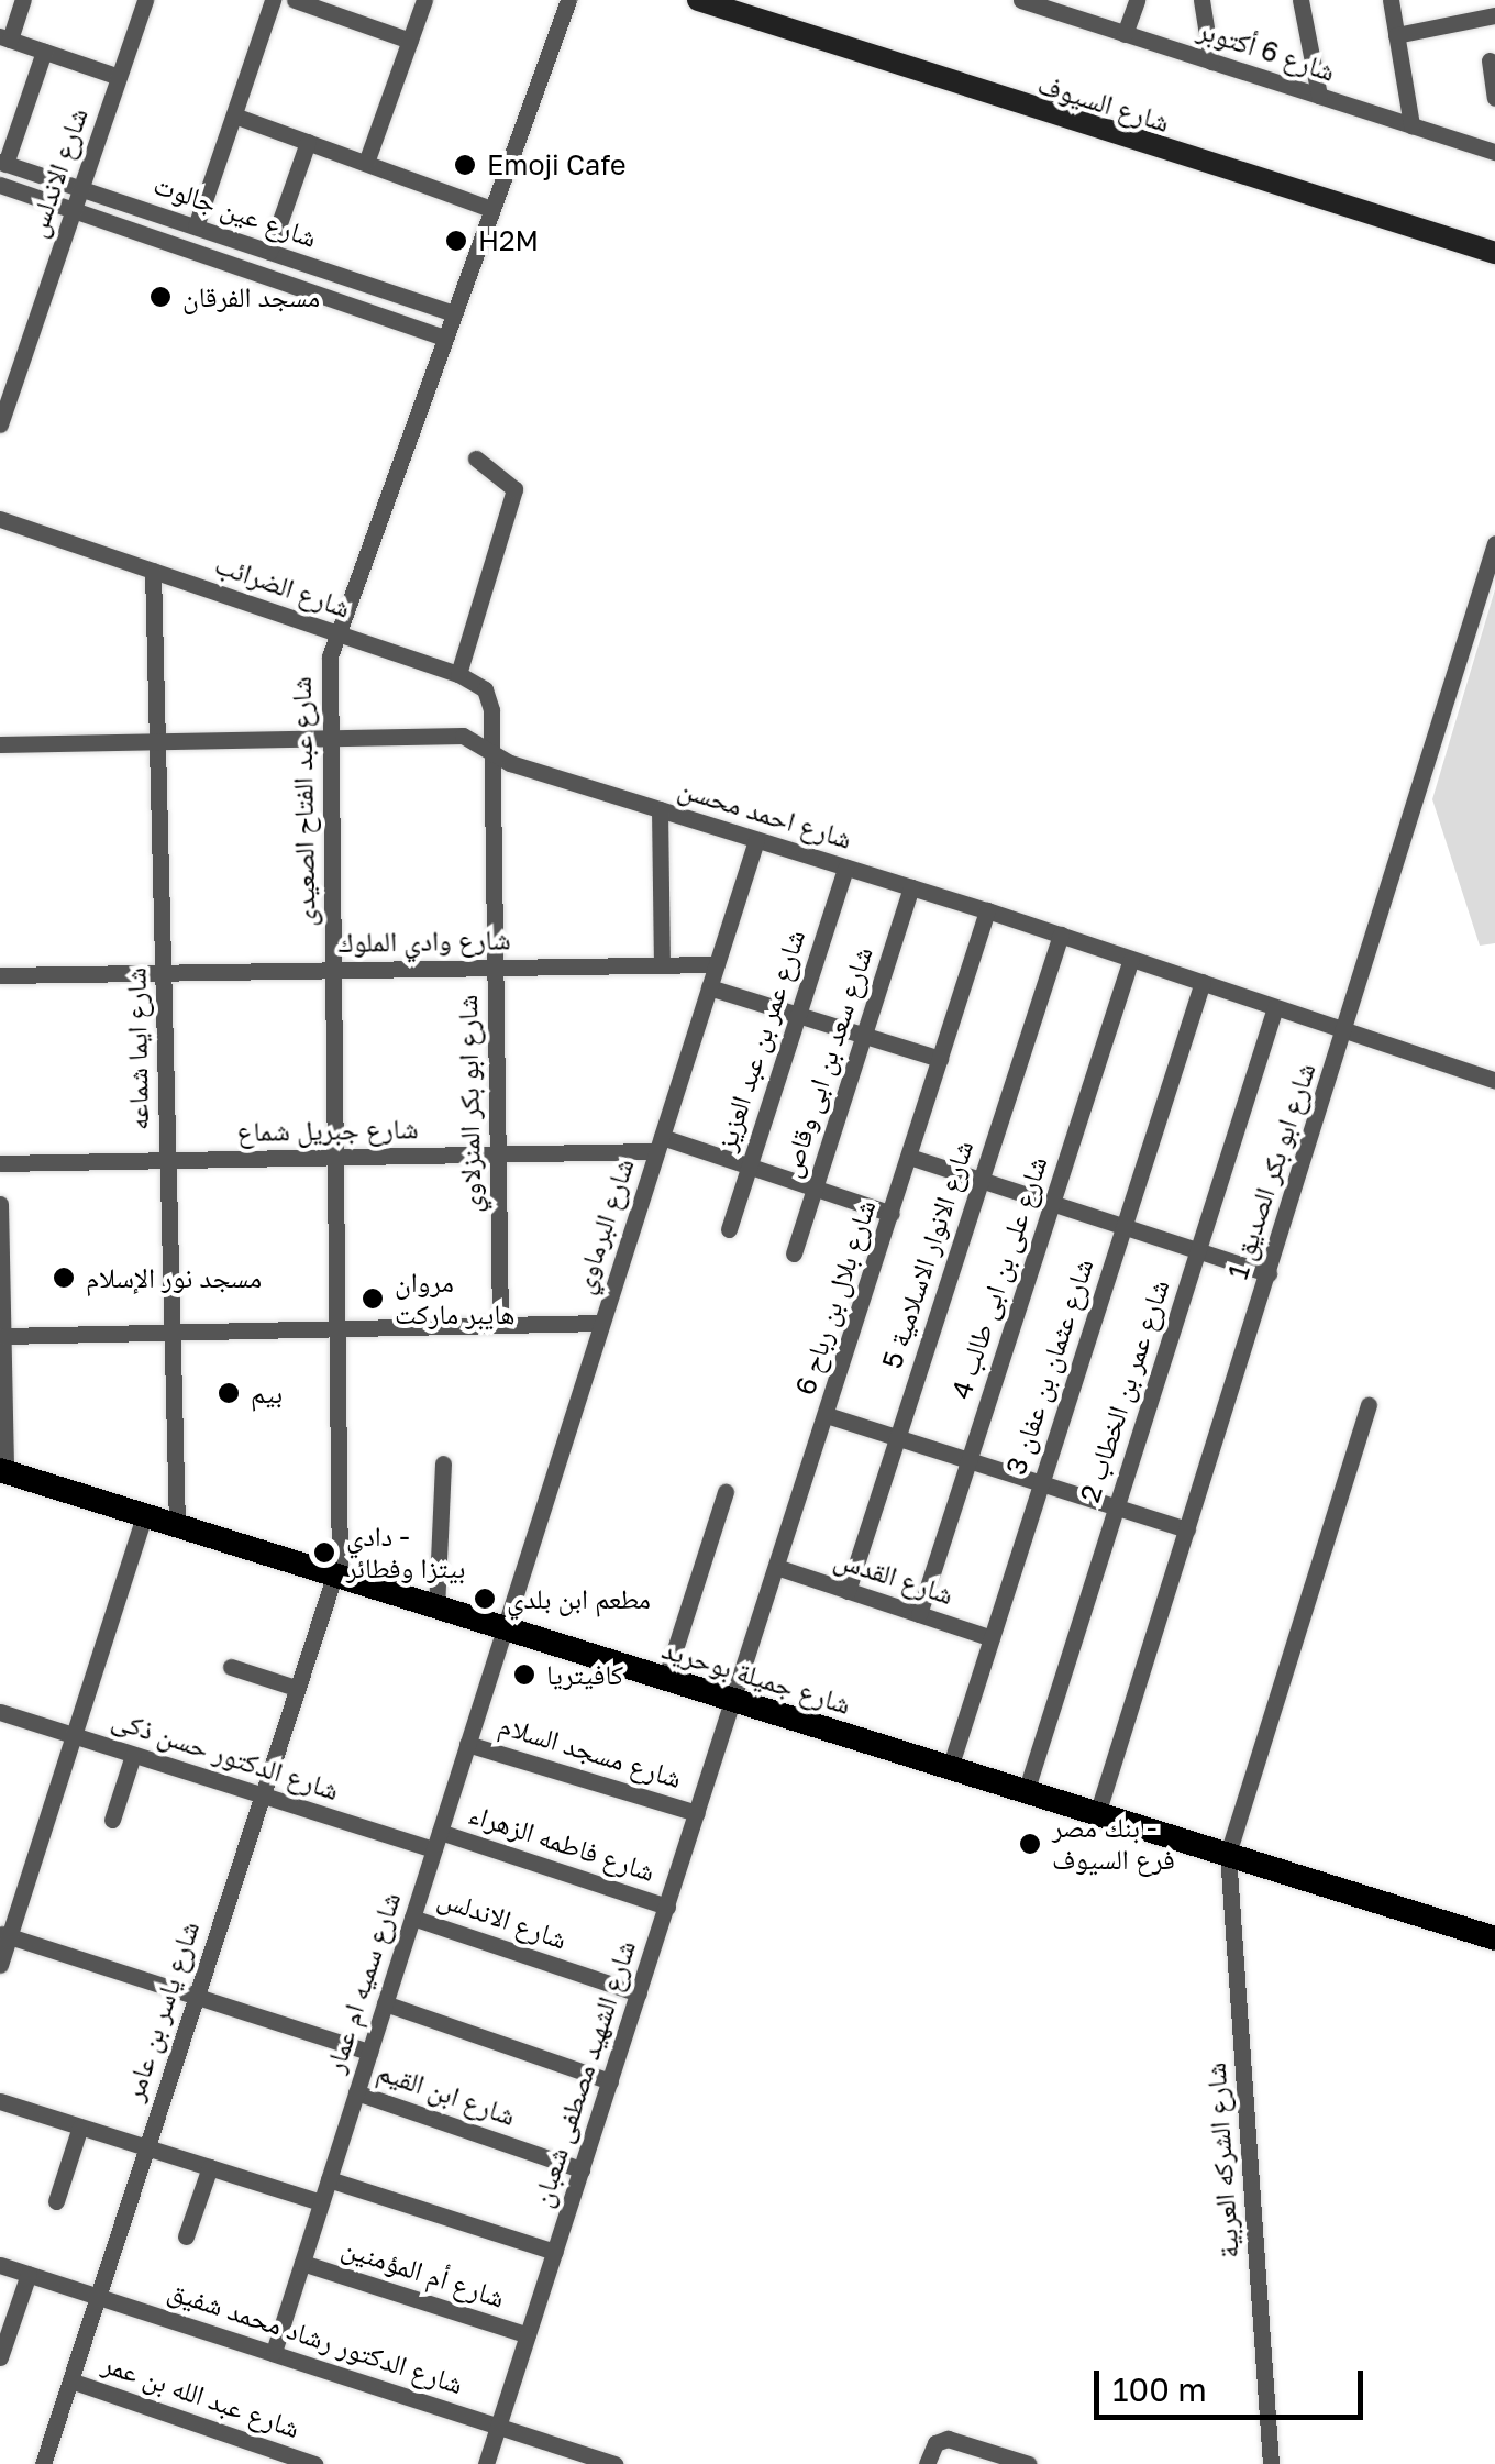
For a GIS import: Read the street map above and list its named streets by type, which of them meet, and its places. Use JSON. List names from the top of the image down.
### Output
{
  "streets": {
    "main road": ["شارع السيوف", "شارع جميلة بوحريد"],
    "street": [
      "شارع 6 أكتوبر",
      "شارع الاندلس",
      "شارع عين جالوت",
      "شارع الضرائب",
      "شارع عبد الفتاح الصعيدى",
      "شارع احمد محسن",
      "شارع وادي الملوك",
      "شارع عمر بن عبد العزيز",
      "شارع ايما شماعه",
      "شارع سعد بن ابى وقاص",
      "شارع ابو بكر المنزلاوي",
      "شارع جبريل شماع",
      "شارع ابو بكر الصديق 1",
      "شارع البرماوي",
      "شارع الانوار الاسلامية 5",
      "شارع على بن ابى طالب 4",
      "شارع بلال بن رباح 6",
      "شارع عثمان بن عفان 3",
      "شارع عمر بن الخطاب 2",
      "شارع القدس",
      "شارع مسجد السلام",
      "شارع الدكتور حسن ذكى",
      "شارع فاطمه الزهراء",
      "شارع سميه ام عمار",
      "شارع ياسر بن عامر",
      "شارع الشهيد مصطفى شعبان",
      "شارع ابن القيم",
      "شارع الشركه العربية",
      "شارع أم المؤمنين",
      "شارع الدكتور رشاد محمد شفيق",
      "شارع عبد الله بن عمر"
    ]
  },
  "crossings": [
    ["شارع الاندلس", "شارع عين جالوت"],
    ["شارع الاندلس", "شارع سميه ام عمار"],
    ["شارع الاندلس", "شارع الشهيد مصطفى شعبان"],
    ["شارع عين جالوت", "شارع عبد الفتاح الصعيدى"],
    ["شارع الضرائب", "شارع عبد الفتاح الصعيدى"],
    ["شارع الضرائب", "شارع ايما شماعه"],
    ["شارع عبد الفتاح الصعيدى", "شارع احمد محسن"],
    ["شارع عبد الفتاح الصعيدى", "شارع وادي الملوك"],
    ["شارع عبد الفتاح الصعيدى", "شارع جبريل شماع"],
    ["شارع عبد الفتاح الصعيدى", "شارع جميلة بوحريد"],
    ["شارع عبد الفتاح الصعيدى", "شارع ياسر بن عامر"],
    ["شارع احمد محسن", "شارع عمر بن عبد العزيز"],
    ["شارع احمد محسن", "شارع ايما شماعه"],
    ["شارع احمد محسن", "شارع سعد بن ابى وقاص"],
    ["شارع احمد محسن", "شارع ابو بكر المنزلاوي"],
    ["شارع احمد محسن", "شارع ابو بكر الصديق 1"],
    ["شارع احمد محسن", "شارع البرماوي"],
    ["شارع احمد محسن", "شارع الانوار الاسلامية 5"],
    ["شارع احمد محسن", "شارع على بن ابى طالب 4"],
    ["شارع احمد محسن", "شارع بلال بن رباح 6"],
    ["شارع احمد محسن", "شارع عثمان بن عفان 3"],
    ["شارع احمد محسن", "شارع عمر بن الخطاب 2"],
    ["شارع وادي الملوك", "شارع ايما شماعه"],
    ["شارع وادي الملوك", "شارع ابو بكر المنزلاوي"],
    ["شارع وادي الملوك", "شارع البرماوي"],
    ["شارع عمر بن عبد العزيز", "شارع جبريل شماع"],
    ["شارع ايما شماعه", "شارع جبريل شماع"],
    ["شارع ايما شماعه", "شارع جميلة بوحريد"],
    ["شارع سعد بن ابى وقاص", "شارع جبريل شماع"],
    ["شارع ابو بكر المنزلاوي", "شارع جبريل شماع"],
    ["شارع جبريل شماع", "شارع البرماوي"],
    ["شارع جبريل شماع", "شارع بلال بن رباح 6"],
    ["شارع ابو بكر الصديق 1", "شارع جميلة بوحريد"],
    ["شارع البرماوي", "شارع جميلة بوحريد"],
    ["شارع البرماوي", "شارع سميه ام عمار"],
    ["شارع الانوار الاسلامية 5", "شارع القدس"],
    ["شارع على بن ابى طالب 4", "شارع القدس"],
    ["شارع بلال بن رباح 6", "شارع القدس"],
    ["شارع بلال بن رباح 6", "شارع جميلة بوحريد"],
    ["شارع بلال بن رباح 6", "شارع الشهيد مصطفى شعبان"],
    ["شارع عثمان بن عفان 3", "شارع القدس"],
    ["شارع عثمان بن عفان 3", "شارع جميلة بوحريد"],
    ["شارع عمر بن الخطاب 2", "شارع جميلة بوحريد"],
    ["شارع جميلة بوحريد", "شارع سميه ام عمار"],
    ["شارع جميلة بوحريد", "شارع ياسر بن عامر"],
    ["شارع جميلة بوحريد", "شارع الشهيد مصطفى شعبان"],
    ["شارع جميلة بوحريد", "شارع الشركه العربية"],
    ["شارع مسجد السلام", "شارع سميه ام عمار"],
    ["شارع مسجد السلام", "شارع الشهيد مصطفى شعبان"],
    ["شارع الدكتور حسن ذكى", "شارع فاطمه الزهراء"],
    ["شارع الدكتور حسن ذكى", "شارع سميه ام عمار"],
    ["شارع الدكتور حسن ذكى", "شارع ياسر بن عامر"],
    ["شارع فاطمه الزهراء", "شارع سميه ام عمار"],
    ["شارع فاطمه الزهراء", "شارع الشهيد مصطفى شعبان"],
    ["شارع سميه ام عمار", "شارع ابن القيم"],
    ["شارع سميه ام عمار", "شارع أم المؤمنين"],
    ["شارع سميه ام عمار", "شارع الدكتور رشاد محمد شفيق"],
    ["شارع ياسر بن عامر", "شارع الدكتور رشاد محمد شفيق"],
    ["شارع ياسر بن عامر", "شارع عبد الله بن عمر"],
    ["شارع الشهيد مصطفى شعبان", "شارع ابن القيم"],
    ["شارع الشهيد مصطفى شعبان", "شارع أم المؤمنين"],
    ["شارع الشهيد مصطفى شعبان", "شارع الدكتور رشاد محمد شفيق"]
  ],
  "places": [
    "Emoji Cafe",
    "H2M",
    "مسجد الفرقان",
    "مسجد نور الإسلام",
    "مروان هايبر ماركت",
    "بيم",
    "دادي - بيتزا وفطائر",
    "مطعم ابن بلدي",
    "كافيتريا",
    "بنك مصر - فرع السيوف"
  ],
  "scale_bar": "100 m"
}
